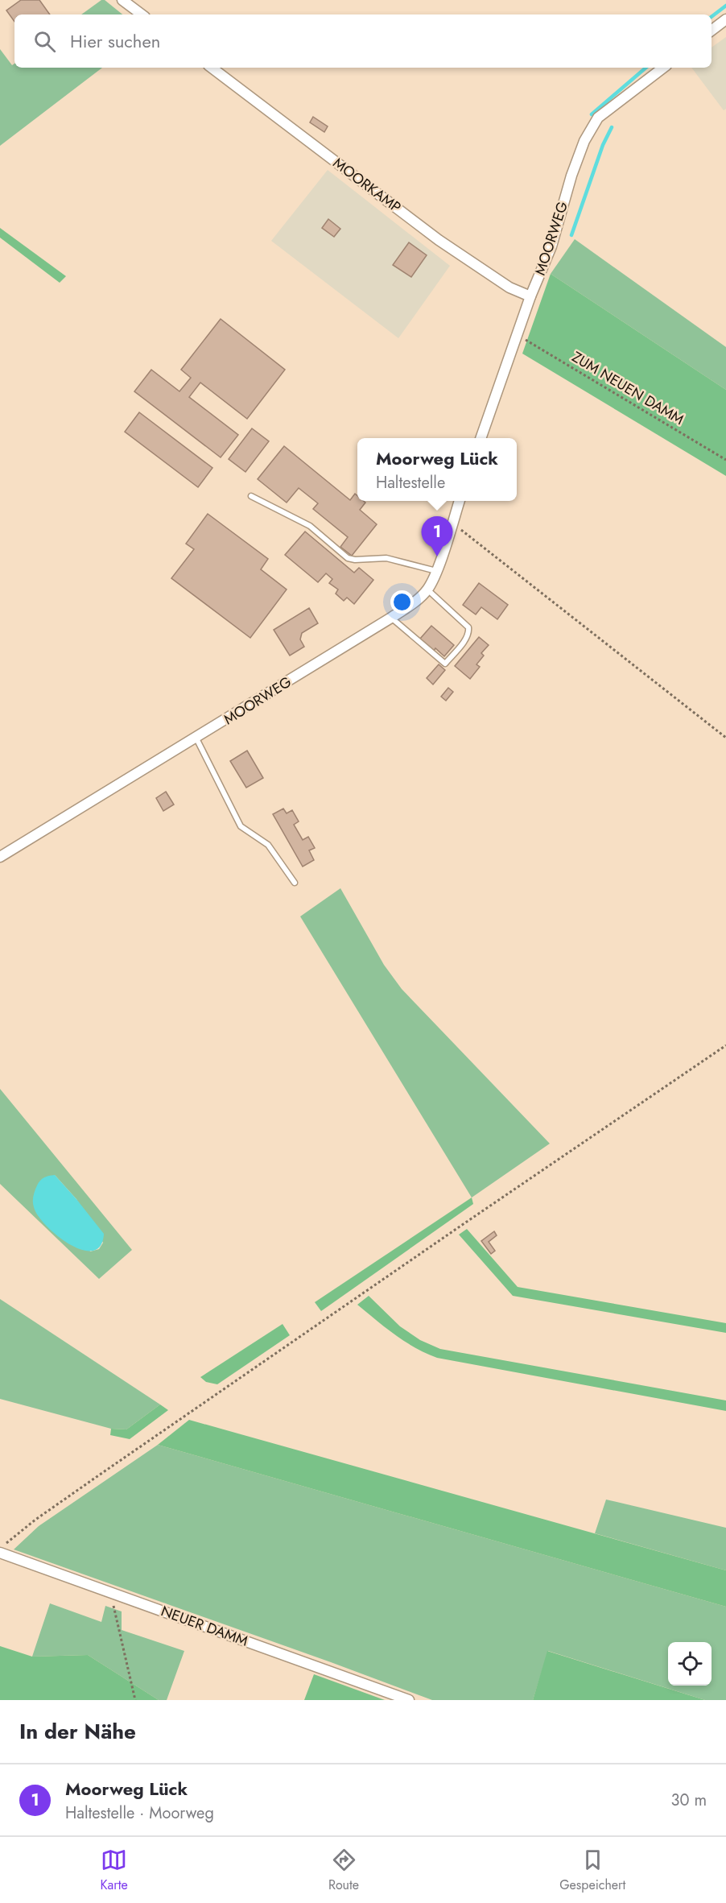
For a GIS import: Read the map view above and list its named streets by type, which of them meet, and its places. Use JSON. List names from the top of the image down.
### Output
{
  "streets": {
    "street": ["MOORKAMP", "MOORWEG", "NEUER DAMM"],
    "path": ["ZUM NEUEN DAMM"]
  },
  "crossings": [
    ["MOORKAMP", "MOORWEG"],
    ["MOORWEG", "ZUM NEUEN DAMM"]
  ],
  "page": {
    "search": "Hier suchen",
    "popup": ["Moorweg Lück", "Haltestelle"],
    "pins": "1",
    "heading": "In der Nähe",
    "list": [
      {
        "mark": "1",
        "name": "Moorweg Lück",
        "note": "Haltestelle · Moorweg",
        "value": "30 m"
      }
    ],
    "nav": ["Karte", "Route", "Gespeichert"]
  }
}
